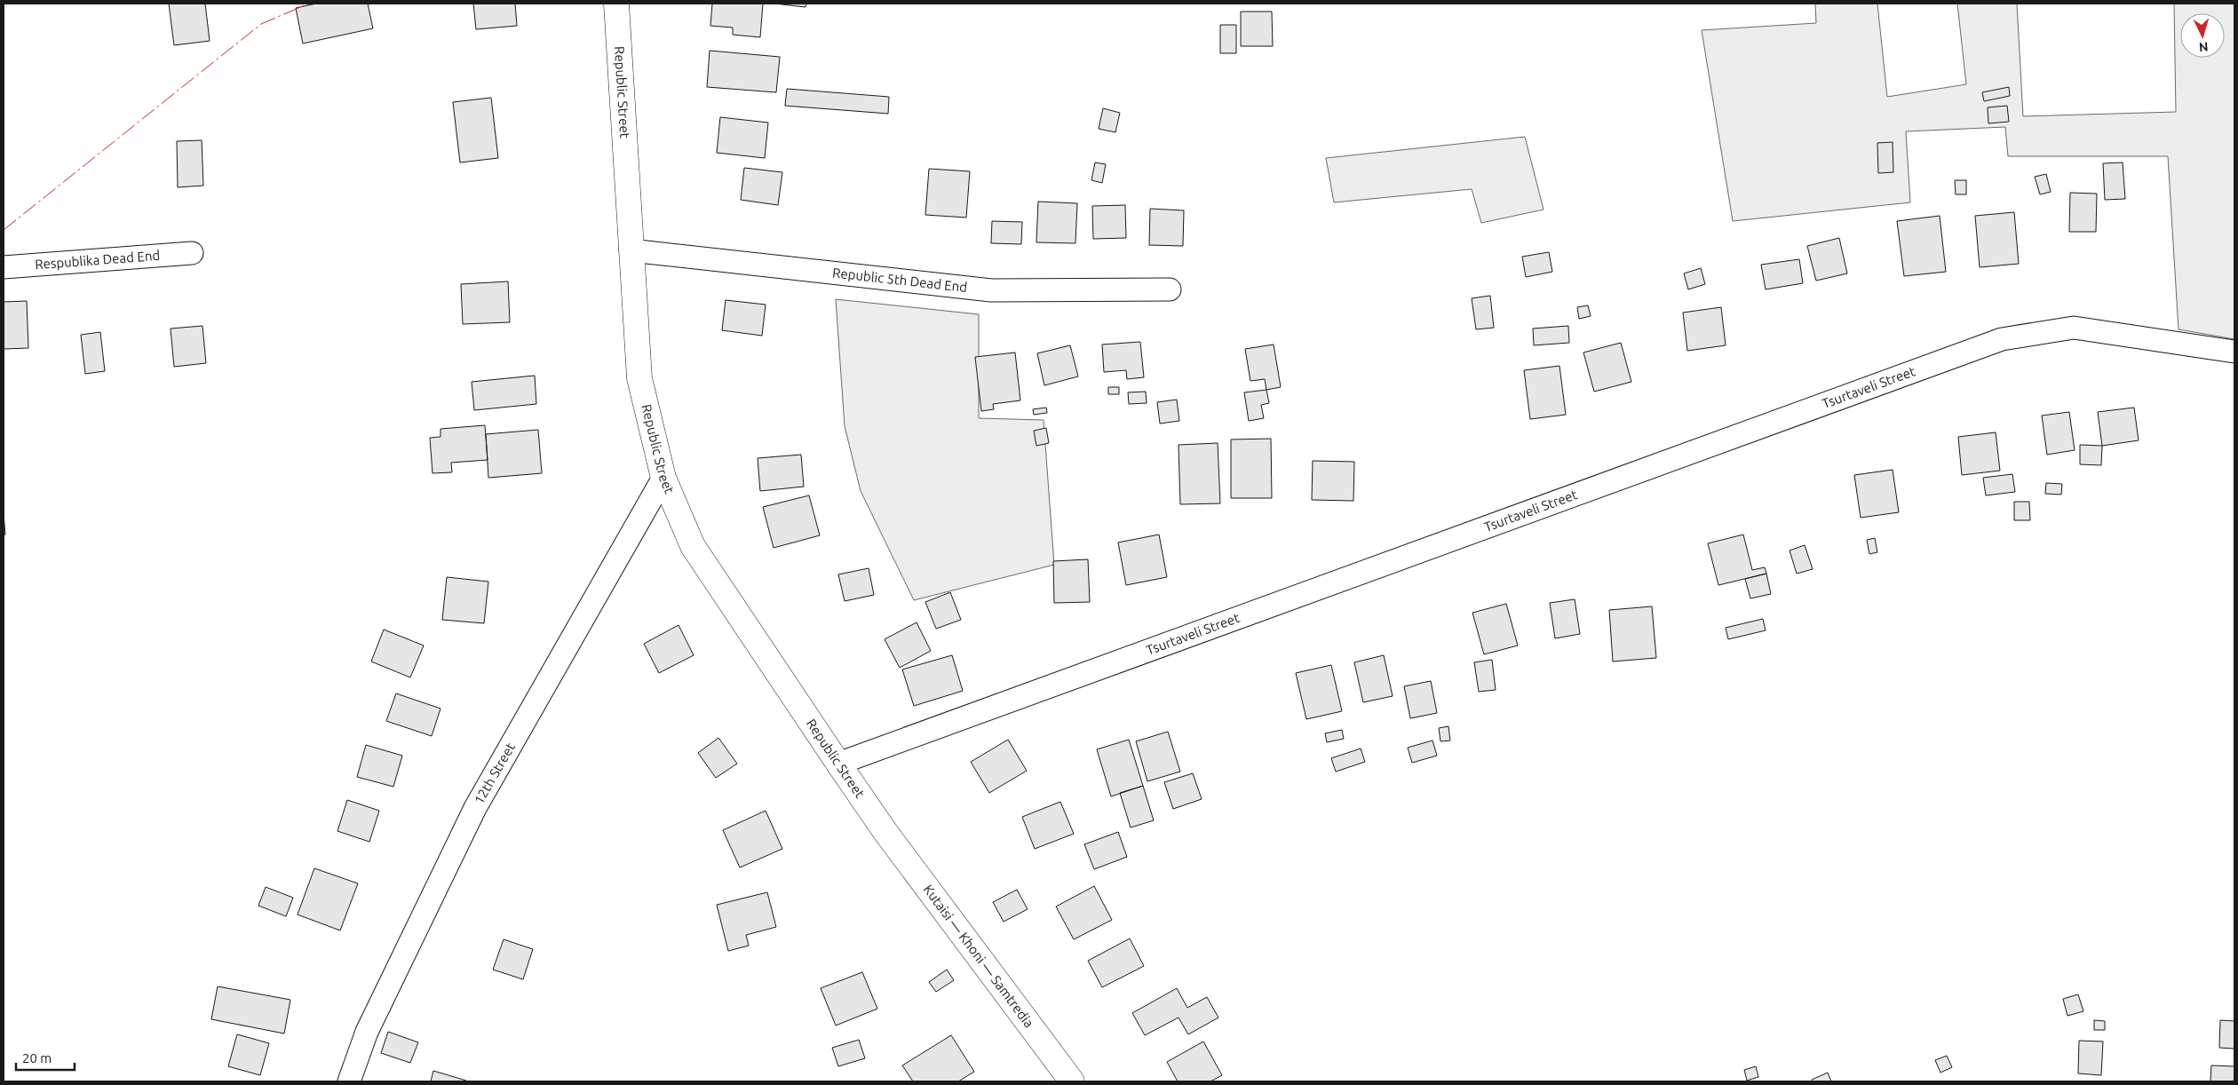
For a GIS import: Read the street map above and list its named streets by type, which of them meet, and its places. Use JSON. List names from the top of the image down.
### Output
{
  "streets": {
    "main road": ["Republic Street", "Kutaisi — Khoni — Samtredia"],
    "street": [
      "Respublika Dead End",
      "Republic 5th Dead End",
      "Tsurtaveli Street",
      "12th Street"
    ]
  },
  "crossings": [
    ["Republic Street", "Republic 5th Dead End"],
    ["Republic Street", "Tsurtaveli Street"],
    ["Republic Street", "12th Street"],
    ["Republic Street", "Kutaisi — Khoni — Samtredia"]
  ],
  "scale_bar": "20 m",
  "north": "bottom"
}
